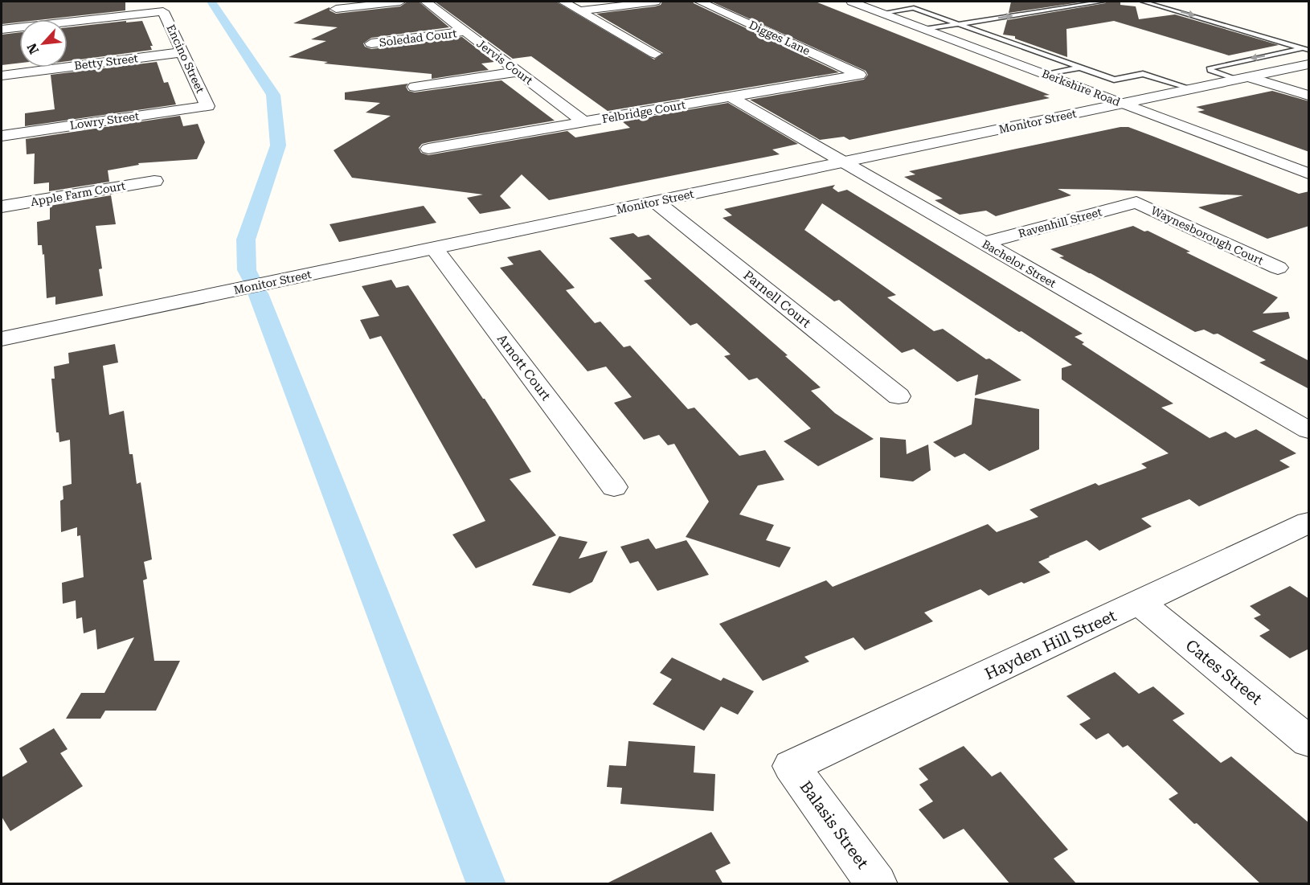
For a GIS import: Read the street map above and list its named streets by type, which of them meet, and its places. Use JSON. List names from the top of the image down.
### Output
{
  "streets": {
    "street": [
      "Soledad Court",
      "Digges Lane",
      "Encino Street",
      "Betty Street",
      "Jervis Court",
      "Berkshire Road",
      "Felbridge Court",
      "Lowry Street",
      "Monitor Street",
      "Apple Farm Court",
      "Ravenhill Street",
      "Waynesborough Court",
      "Bachelor Street",
      "Parnell Court",
      "Arnott Court",
      "Hayden Hill Street",
      "Cates Street",
      "Balasis Street"
    ]
  },
  "crossings": [
    ["Soledad Court", "Jervis Court"],
    ["Digges Lane", "Felbridge Court"],
    ["Encino Street", "Betty Street"],
    ["Encino Street", "Lowry Street"],
    ["Jervis Court", "Felbridge Court"],
    ["Berkshire Road", "Monitor Street"],
    ["Felbridge Court", "Bachelor Street"],
    ["Monitor Street", "Bachelor Street"],
    ["Monitor Street", "Parnell Court"],
    ["Monitor Street", "Arnott Court"],
    ["Ravenhill Street", "Waynesborough Court"],
    ["Ravenhill Street", "Bachelor Street"],
    ["Hayden Hill Street", "Cates Street"],
    ["Hayden Hill Street", "Balasis Street"]
  ],
  "north": "bottom left"
}
